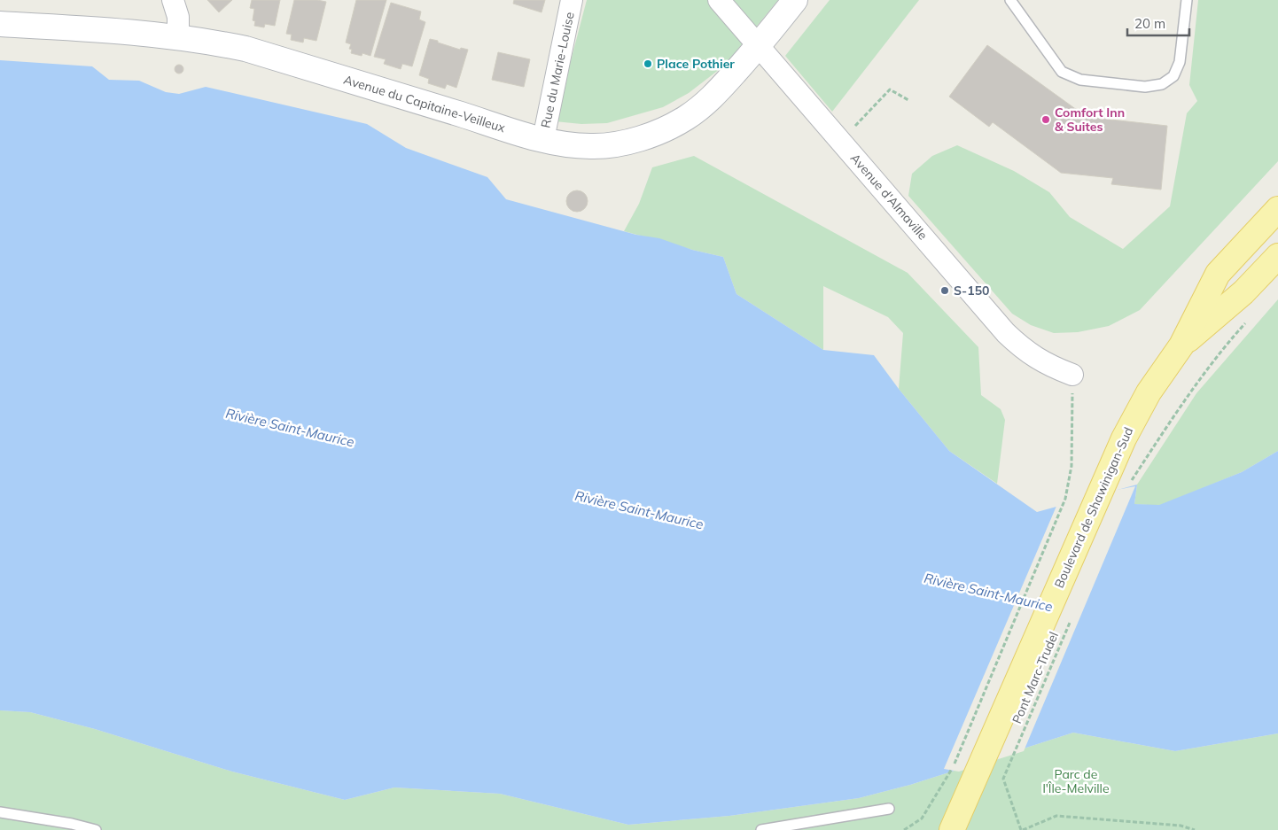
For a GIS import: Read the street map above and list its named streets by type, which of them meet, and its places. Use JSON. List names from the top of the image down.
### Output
{
  "streets": {
    "main road": ["Boulevard de Shawinigan-Sud"],
    "street": ["Rue du Marie-Louise", "Avenue du Capitaine-Veilleux", "Avenue d'Almaville"],
    "path": ["Pont Marc-Trudel"]
  },
  "crossings": [
    ["Rue du Marie-Louise", "Avenue du Capitaine-Veilleux"],
    ["Avenue du Capitaine-Veilleux", "Avenue d'Almaville"]
  ],
  "water": ["Rivière Saint-Maurice"],
  "parks": ["Parc de l'Île-Melville"],
  "places": ["Place Pothier", "Comfort Inn & Suites", "S-150"],
  "scale_bar": "20 m"
}
